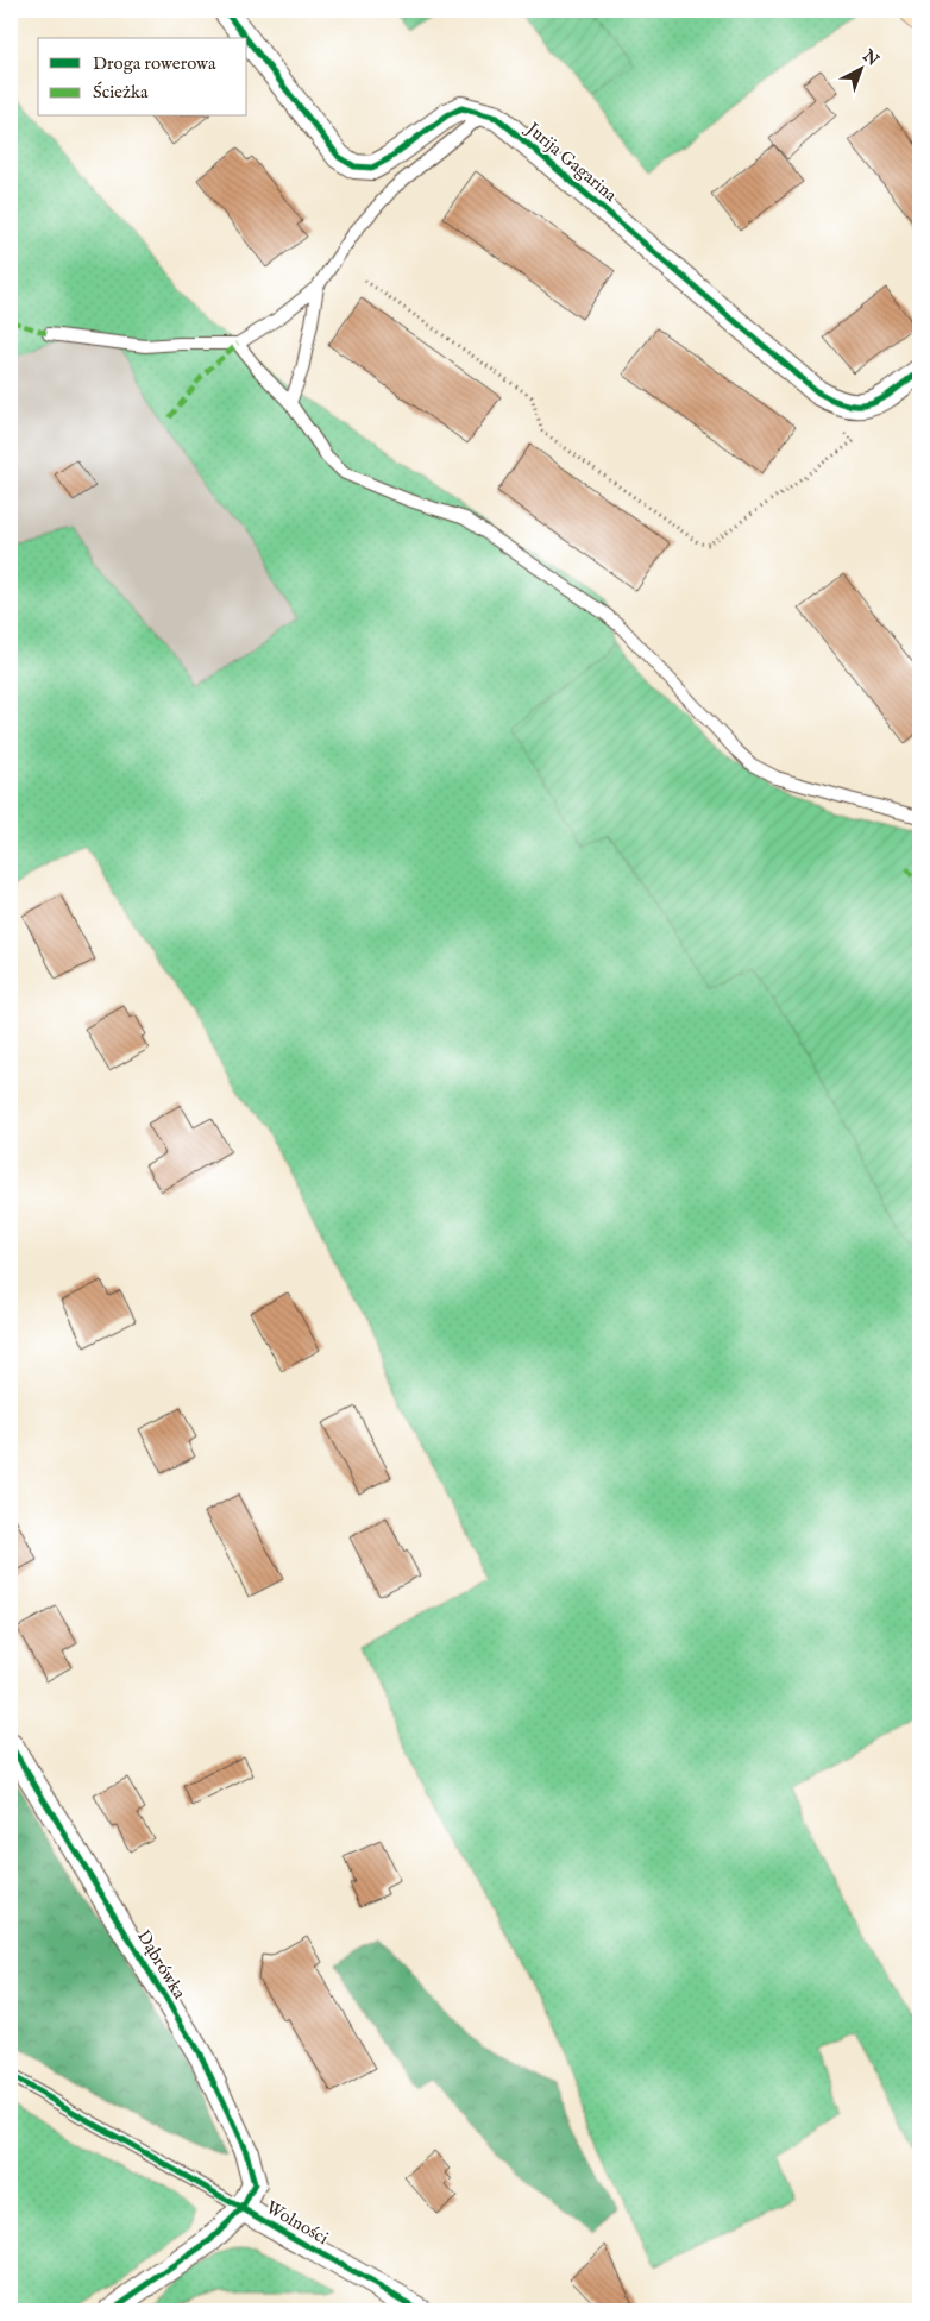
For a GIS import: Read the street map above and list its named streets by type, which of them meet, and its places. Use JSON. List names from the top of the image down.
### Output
{
  "streets": {
    "street": ["Jurija Gagarina", "Dąbrówka", "Wolności"]
  },
  "crossings": [
    ["Dąbrówka", "Wolności"]
  ],
  "legend": ["Droga rowerowa", "Ścieżka"],
  "north": "top right"
}
